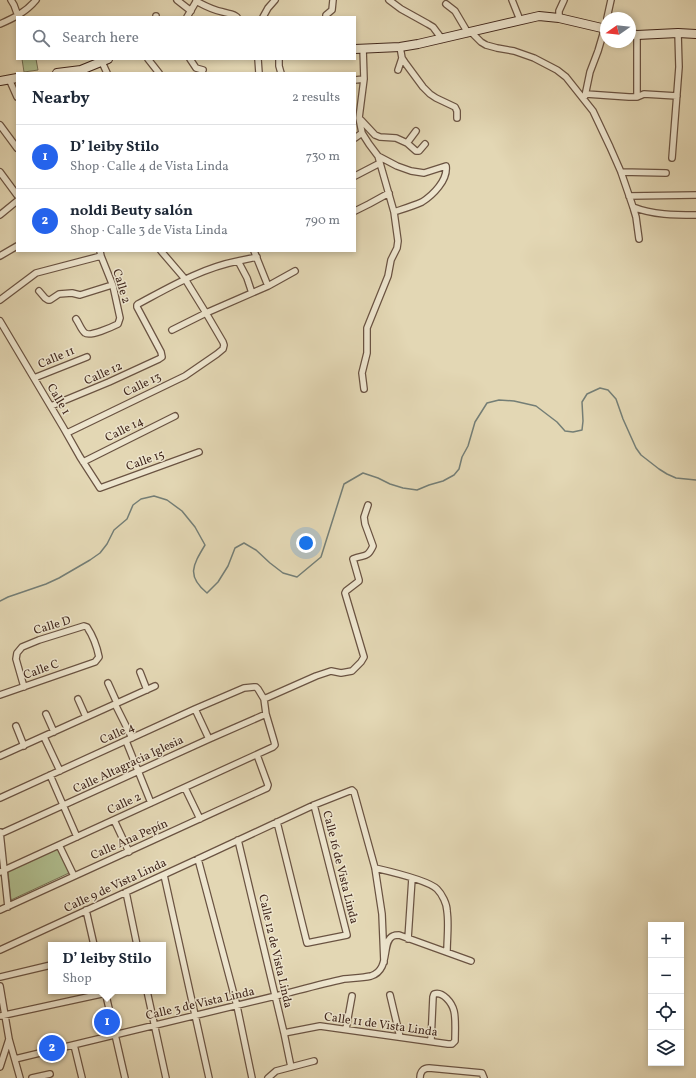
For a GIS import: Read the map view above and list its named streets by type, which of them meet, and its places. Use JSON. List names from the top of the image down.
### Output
{
  "streets": {
    "street": [
      "Calle 2",
      "Calle 11",
      "Calle 12",
      "Calle 13",
      "Calle 1",
      "Calle 14",
      "Calle 15",
      "Calle D",
      "Calle C",
      "Calle 4",
      "Calle Altagracia Iglesia",
      "Calle Ana Pepín",
      "Calle 16 de Vista Linda",
      "Calle 9 de Vista Linda",
      "Calle 12 de Vista Linda",
      "Calle 3 de Vista Linda",
      "Calle 11 de Vista Linda"
    ]
  },
  "crossings": [
    ["Calle 2", "Calle Altagracia Iglesia"],
    ["Calle 2", "Calle Ana Pepín"],
    ["Calle 11", "Calle 1"],
    ["Calle 12", "Calle 1"],
    ["Calle 13", "Calle 1"],
    ["Calle 1", "Calle 14"],
    ["Calle 1", "Calle 15"],
    ["Calle D", "Calle C"],
    ["Calle 16 de Vista Linda", "Calle 9 de Vista Linda"],
    ["Calle 9 de Vista Linda", "Calle 12 de Vista Linda"],
    ["Calle 12 de Vista Linda", "Calle 3 de Vista Linda"],
    ["Calle 12 de Vista Linda", "Calle 11 de Vista Linda"]
  ],
  "north": "left",
  "page": {
    "search": "Search here",
    "heading": ["Nearby", "2 results"],
    "list": [
      {
        "mark": "1",
        "name": "D’ leiby Stilo",
        "note": "Shop · Calle 4 de Vista Linda",
        "value": "730 m"
      },
      {
        "mark": "2",
        "name": "noldi Beuty salón",
        "note": "Shop · Calle 3 de Vista Linda",
        "value": "790 m"
      }
    ],
    "map_buttons": ["+", "−"],
    "popup": ["D’ leiby Stilo", "Shop"],
    "pins": ["1", "2"]
  }
}
